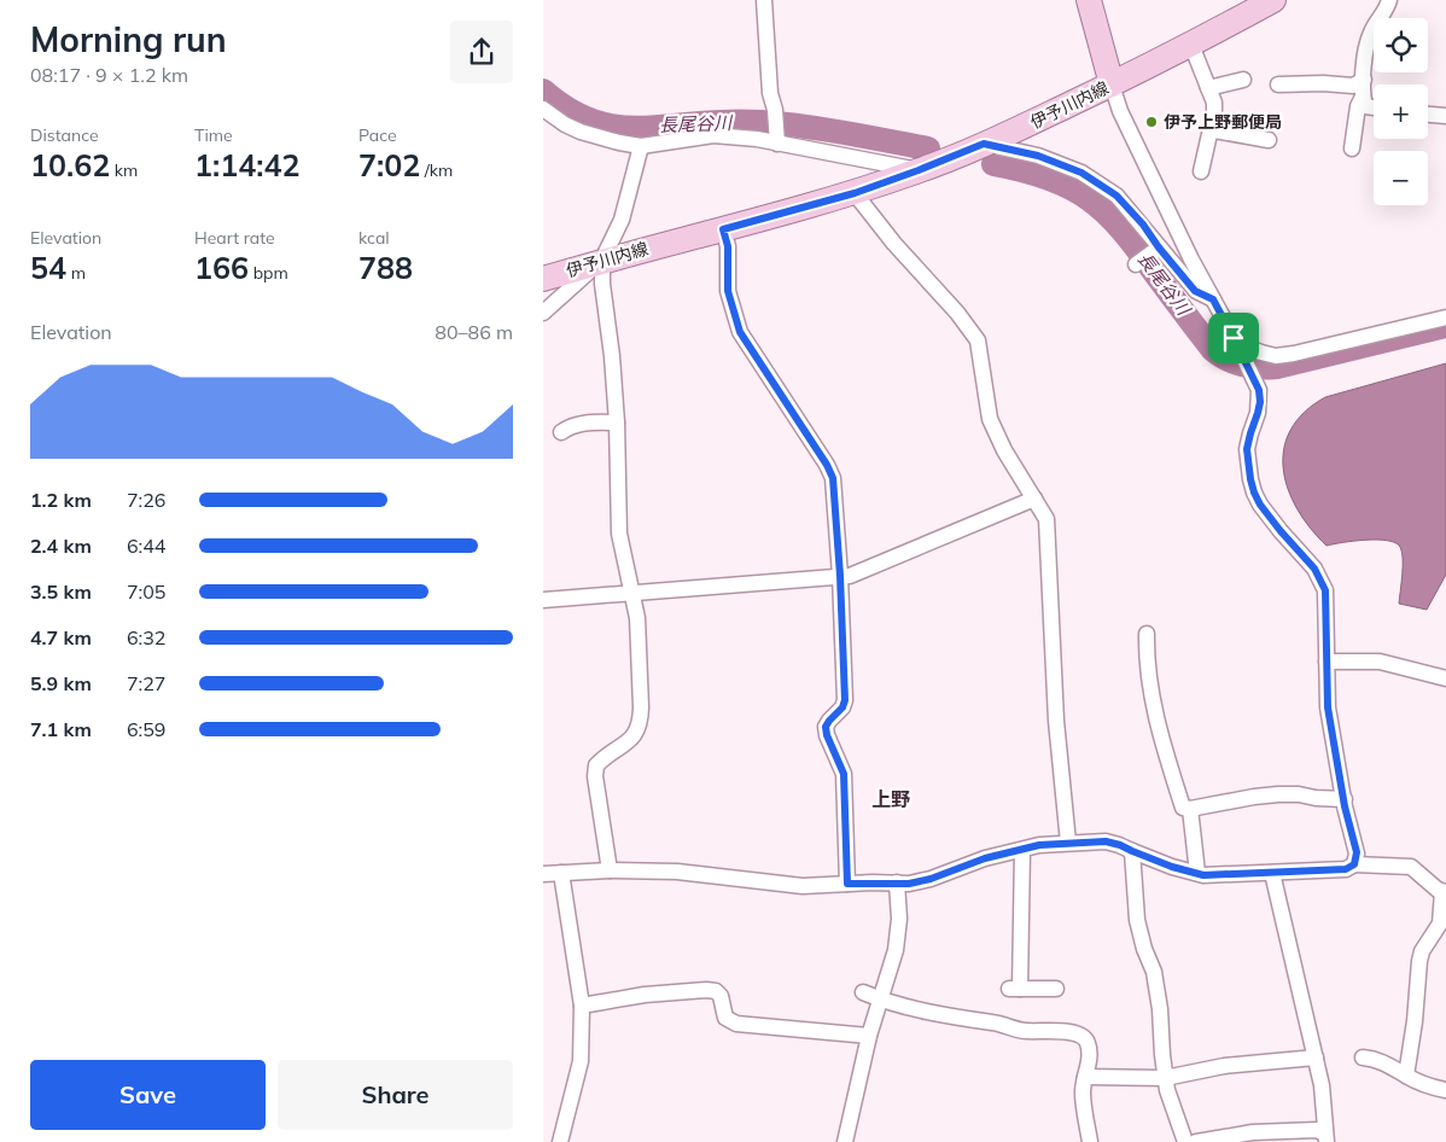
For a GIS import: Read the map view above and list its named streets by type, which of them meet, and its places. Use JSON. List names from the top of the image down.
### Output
{
  "streets": {
    "main road": ["伊予川内線"]
  },
  "districts": ["上野"],
  "water": ["長尾谷川"],
  "places": ["伊予上野郵便局"],
  "page": {
    "heading": ["Morning run", "08:17 · 9 × 1.2 km"],
    "map_buttons": ["+", "−"],
    "stats": [
      ["Distance", "10.62 km"],
      ["Time", "1:14:42"],
      ["Pace", "7:02 /km"],
      ["Elevation", "54 m"],
      ["Heart rate", "166 bpm"],
      ["kcal", "788"]
    ],
    "chart": ["Elevation", "80–86 m"],
    "list": [
      {
        "name": "1.2 km",
        "note": "7:26"
      },
      {
        "name": "2.4 km",
        "note": "6:44"
      },
      {
        "name": "3.5 km",
        "note": "7:05"
      },
      {
        "name": "4.7 km",
        "note": "6:32"
      },
      {
        "name": "5.9 km",
        "note": "7:27"
      },
      {
        "name": "7.1 km",
        "note": "6:59"
      }
    ],
    "buttons": ["Save", "Share"]
  }
}
